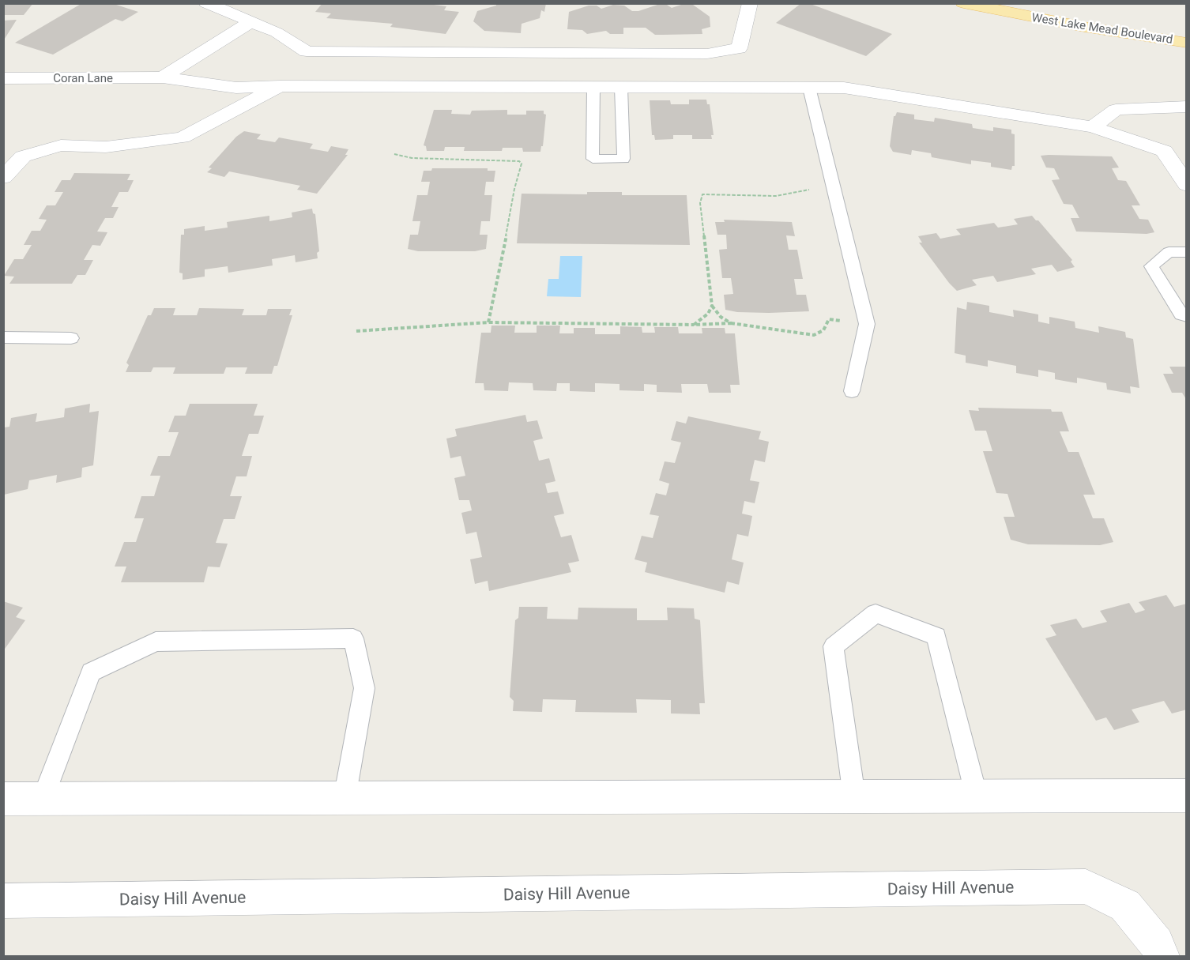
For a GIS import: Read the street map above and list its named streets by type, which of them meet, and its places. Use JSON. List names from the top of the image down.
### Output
{
  "streets": {
    "main road": ["West Lake Mead Boulevard"],
    "street": ["Coran Lane", "Daisy Hill Avenue"]
  }
}
